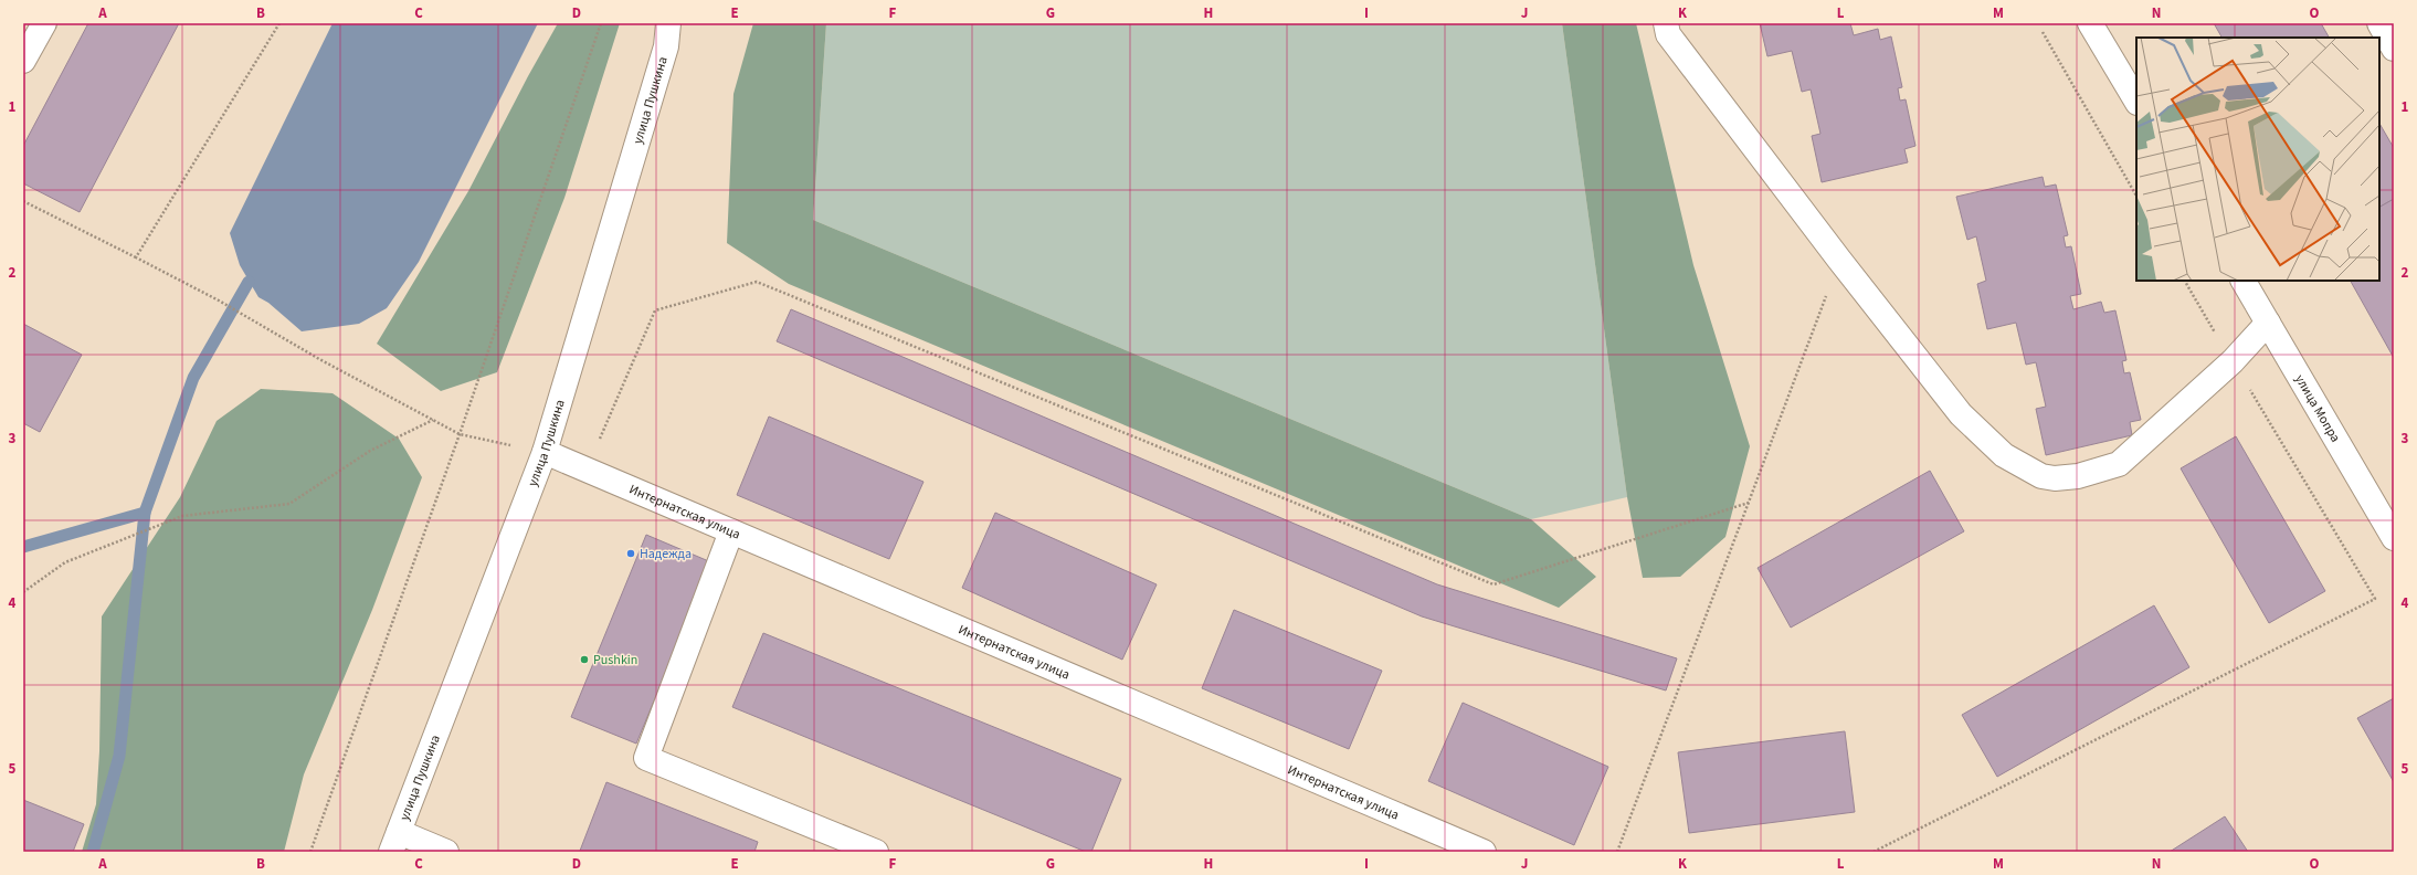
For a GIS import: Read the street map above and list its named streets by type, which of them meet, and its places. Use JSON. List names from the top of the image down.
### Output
{
  "streets": {
    "street": ["улица Пушкина", "улица Мопра", "Интернатская улица"]
  },
  "crossings": [
    ["улица Пушкина", "Интернатская улица"]
  ],
  "places": ["Надежда", "Pushkin"],
  "grid": {
    "columns": [
      "A",
      "B",
      "C",
      "D",
      "E",
      "F",
      "G",
      "H",
      "I",
      "J",
      "K",
      "L",
      "M",
      "N",
      "O"
    ],
    "rows": [
      "1",
      "2",
      "3",
      "4",
      "5"
    ]
  }
}
